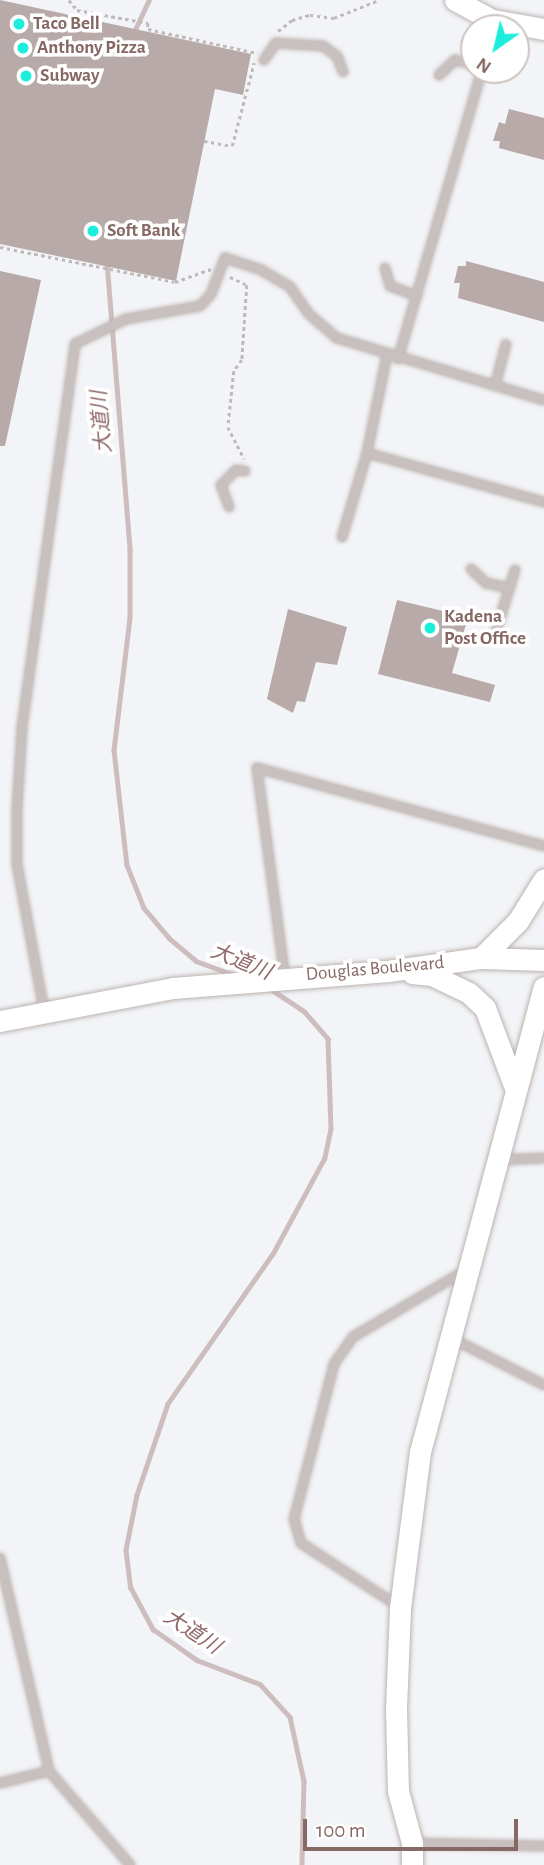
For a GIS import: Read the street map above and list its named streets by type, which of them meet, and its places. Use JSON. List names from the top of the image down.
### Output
{
  "streets": {
    "street": ["Douglas Boulevard"]
  },
  "water": ["大道川"],
  "places": [
    "Taco Bell",
    "Anthony Pizza",
    "Subway",
    "Soft Bank",
    "Kadena Post Office"
  ],
  "scale_bar": "100 m",
  "north": "bottom left"
}
